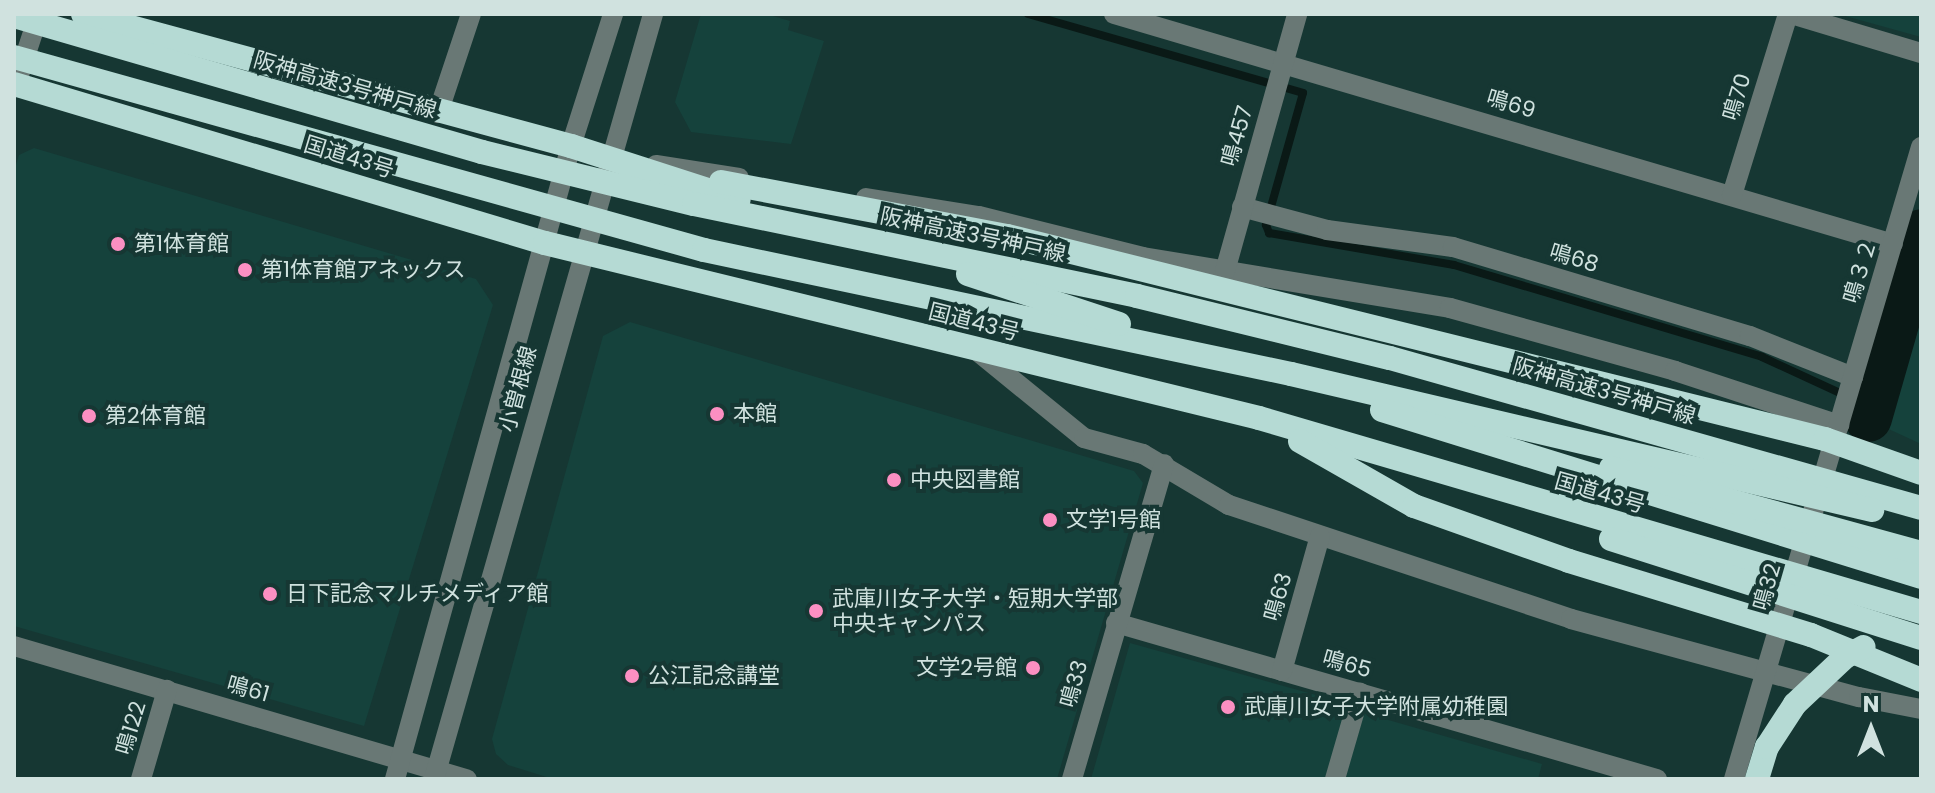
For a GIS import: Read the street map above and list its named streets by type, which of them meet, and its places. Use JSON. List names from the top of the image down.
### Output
{
  "streets": {
    "highway": ["阪神高速3号神戸線", "国道43号"],
    "street": [
      "鳴70",
      "鳴69",
      "鳴457",
      "鳴68",
      "鳴３２",
      "小曽根線",
      "鳴32",
      "鳴63",
      "鳴65",
      "鳴33",
      "鳴61",
      "鳴122"
    ]
  },
  "crossings": [
    ["鳴70", "鳴69"],
    ["鳴69", "鳴457"],
    ["鳴69", "鳴３２"],
    ["鳴457", "鳴68"],
    ["国道43号", "小曽根線"],
    ["鳴68", "鳴３２"],
    ["鳴68", "鳴32"],
    ["鳴３２", "鳴32"],
    ["小曽根線", "鳴61"],
    ["鳴63", "鳴65"],
    ["鳴65", "鳴33"],
    ["鳴61", "鳴122"]
  ],
  "places": [
    "第1体育館",
    "第1体育館アネックス",
    "本館",
    "第2体育館",
    "中央図書館",
    "文学1号館",
    "日下記念マルチメディア館",
    "武庫川女子大学・短期大学部 中央キャンパス",
    "文学2号館",
    "公江記念講堂",
    "武庫川女子大学附属幼稚園"
  ],
  "north": "top"
}
